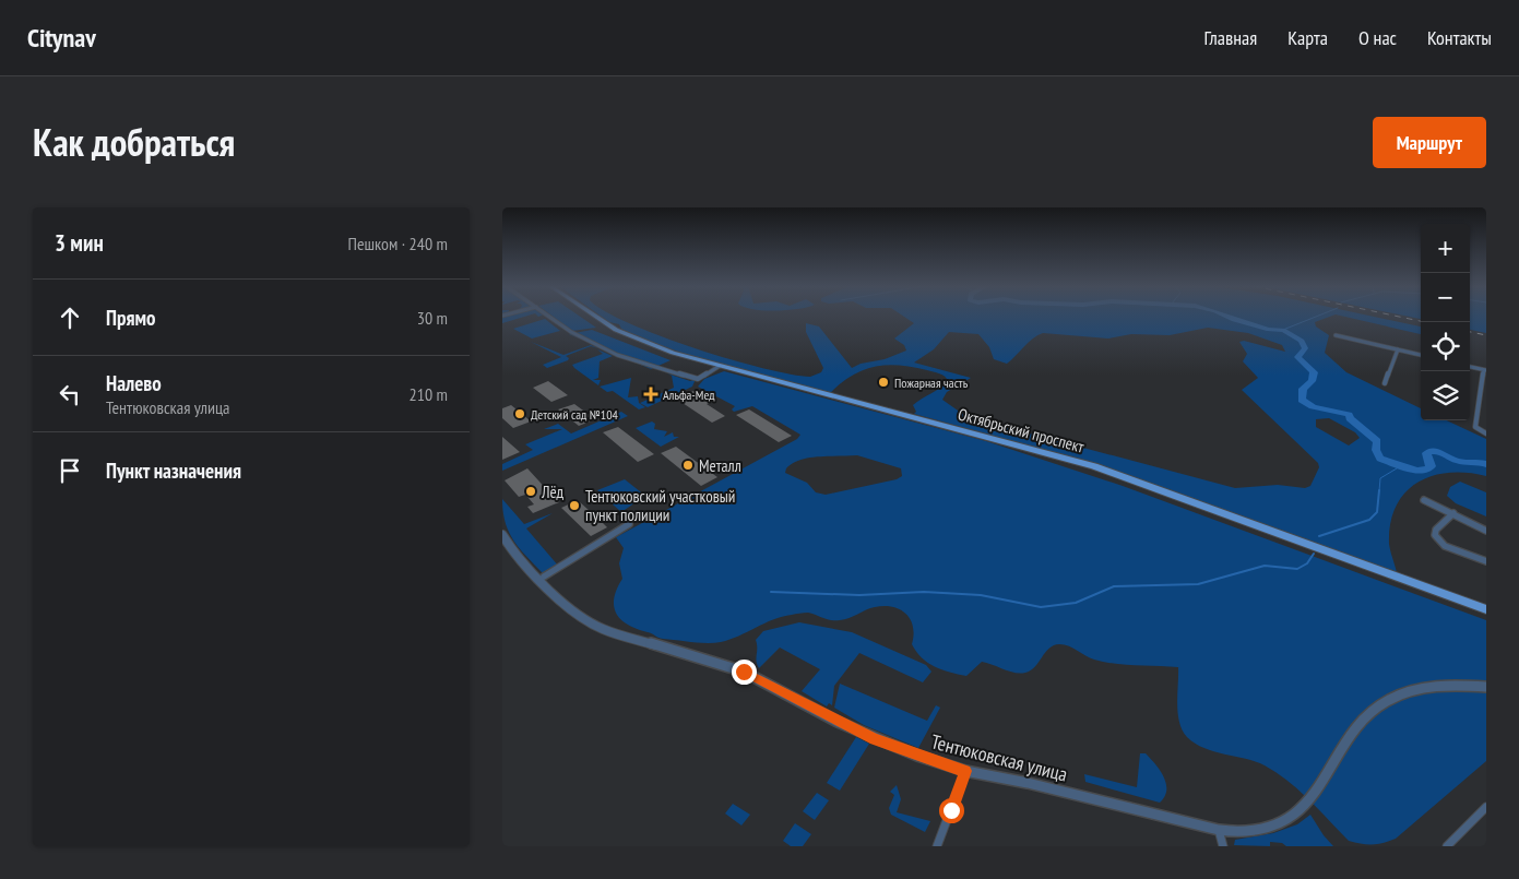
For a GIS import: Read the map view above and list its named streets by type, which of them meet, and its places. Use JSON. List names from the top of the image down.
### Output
{
  "streets": {
    "main road": ["Октябрьский проспект"],
    "street": ["Тентюковская улица"]
  },
  "places": {
    "other": [
      "Пожарная часть",
      "Детский сад №104",
      "Металл",
      "Лёд",
      "Тентюковский участковый пункт полиции"
    ],
    "health": ["Альфа-Мед"]
  },
  "page": {
    "header": "Citynav",
    "nav": [
      "Главная",
      "Карта",
      "О нас",
      "Контакты"
    ],
    "title": "Как добраться",
    "buttons": "Маршрут",
    "heading": ["3 мин", "Пешком · 240 m"],
    "map_buttons": ["+", "−"],
    "list": [
      ["Прямо", "30 m"],
      ["Налево", "Тентюковская улица", "210 m"],
      "Пункт назначения"
    ]
  }
}
